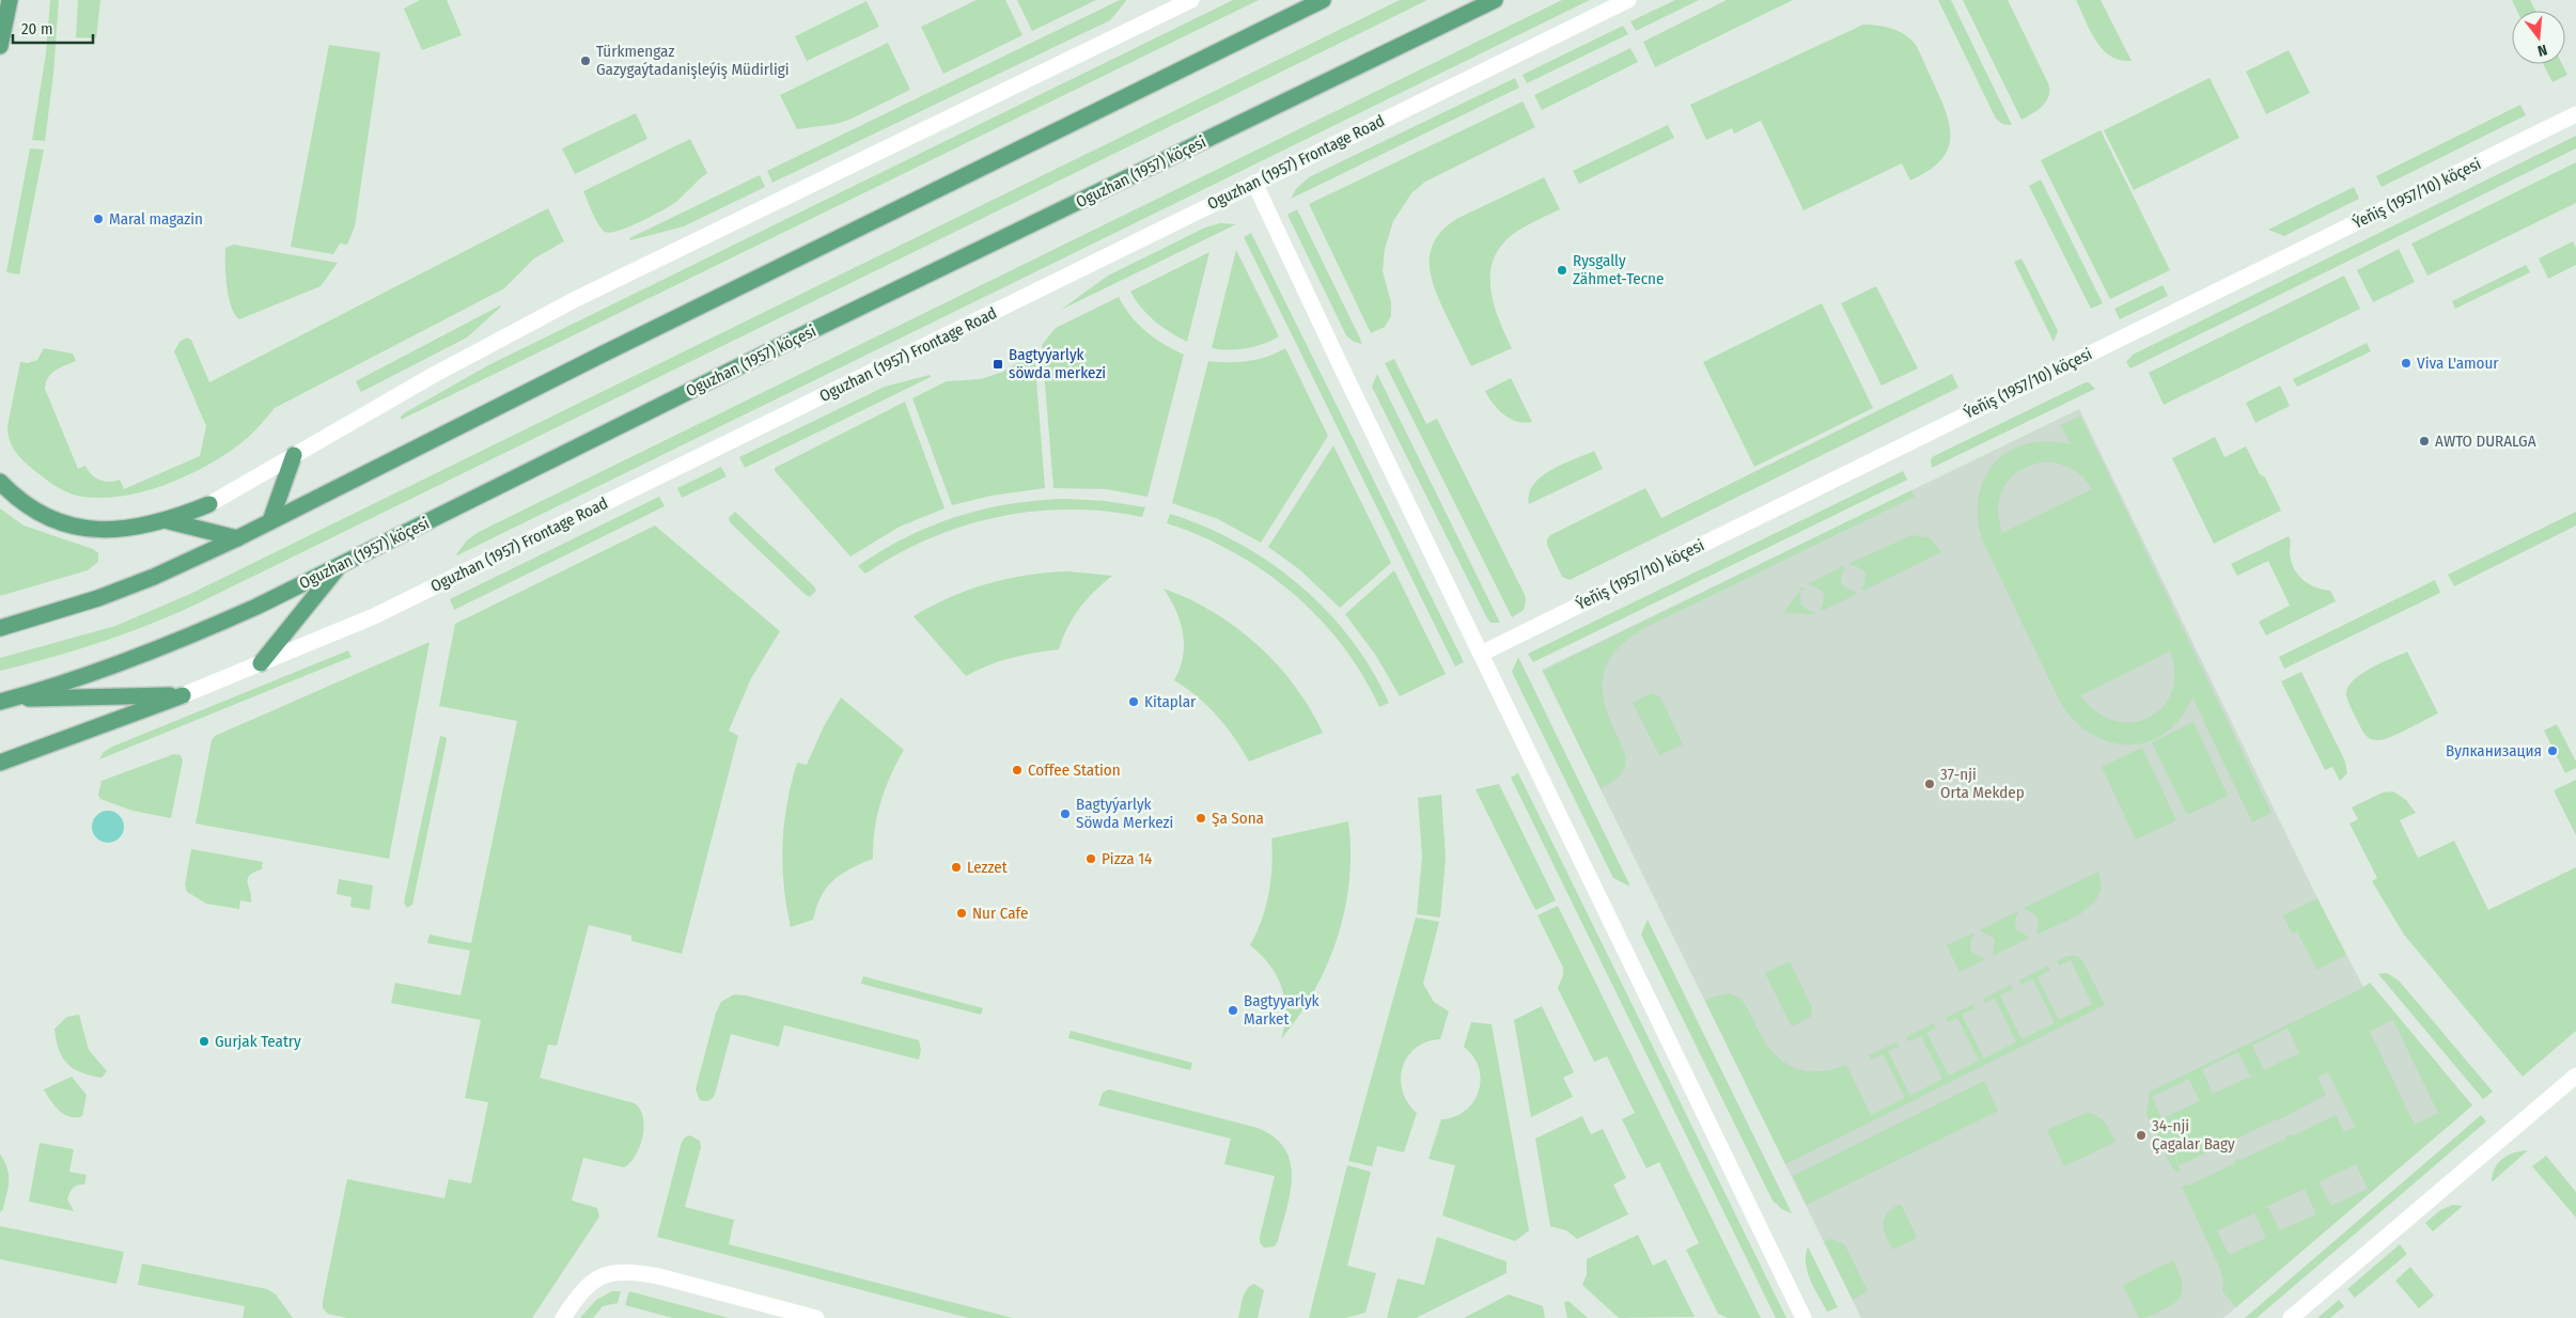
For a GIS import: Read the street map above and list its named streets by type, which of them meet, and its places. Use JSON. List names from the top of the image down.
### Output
{
  "streets": {
    "main road": ["Oguzhan (1957) köçesi"],
    "street": ["Oguzhan (1957) Frontage Road", "Ýeňiş (1957/10) köçesi"]
  },
  "places": {
    "other": [
      "Türkmengaz Gazygaýtadanişleýiş Müdirligi",
      "Maral magazin",
      "Rysgally Zähmet-Tecne",
      "Viva L'amour",
      "AWTO DURALGA",
      "Kitaplar",
      "Вулканизация",
      "Coffee Station",
      "37-nji Orta Mekdep",
      "Bagtyýarlyk Söwda Merkezi",
      "Şa Sona",
      "Pizza 14",
      "Lezzet",
      "Nur Cafe",
      "Bagtyyarlyk Market",
      "Gurjak Teatry",
      "34-nji Çagalar Bagy"
    ],
    "transit": ["Bagtyýarlyk söwda merkezi"]
  },
  "scale_bar": "20 m",
  "north": "bottom"
}
